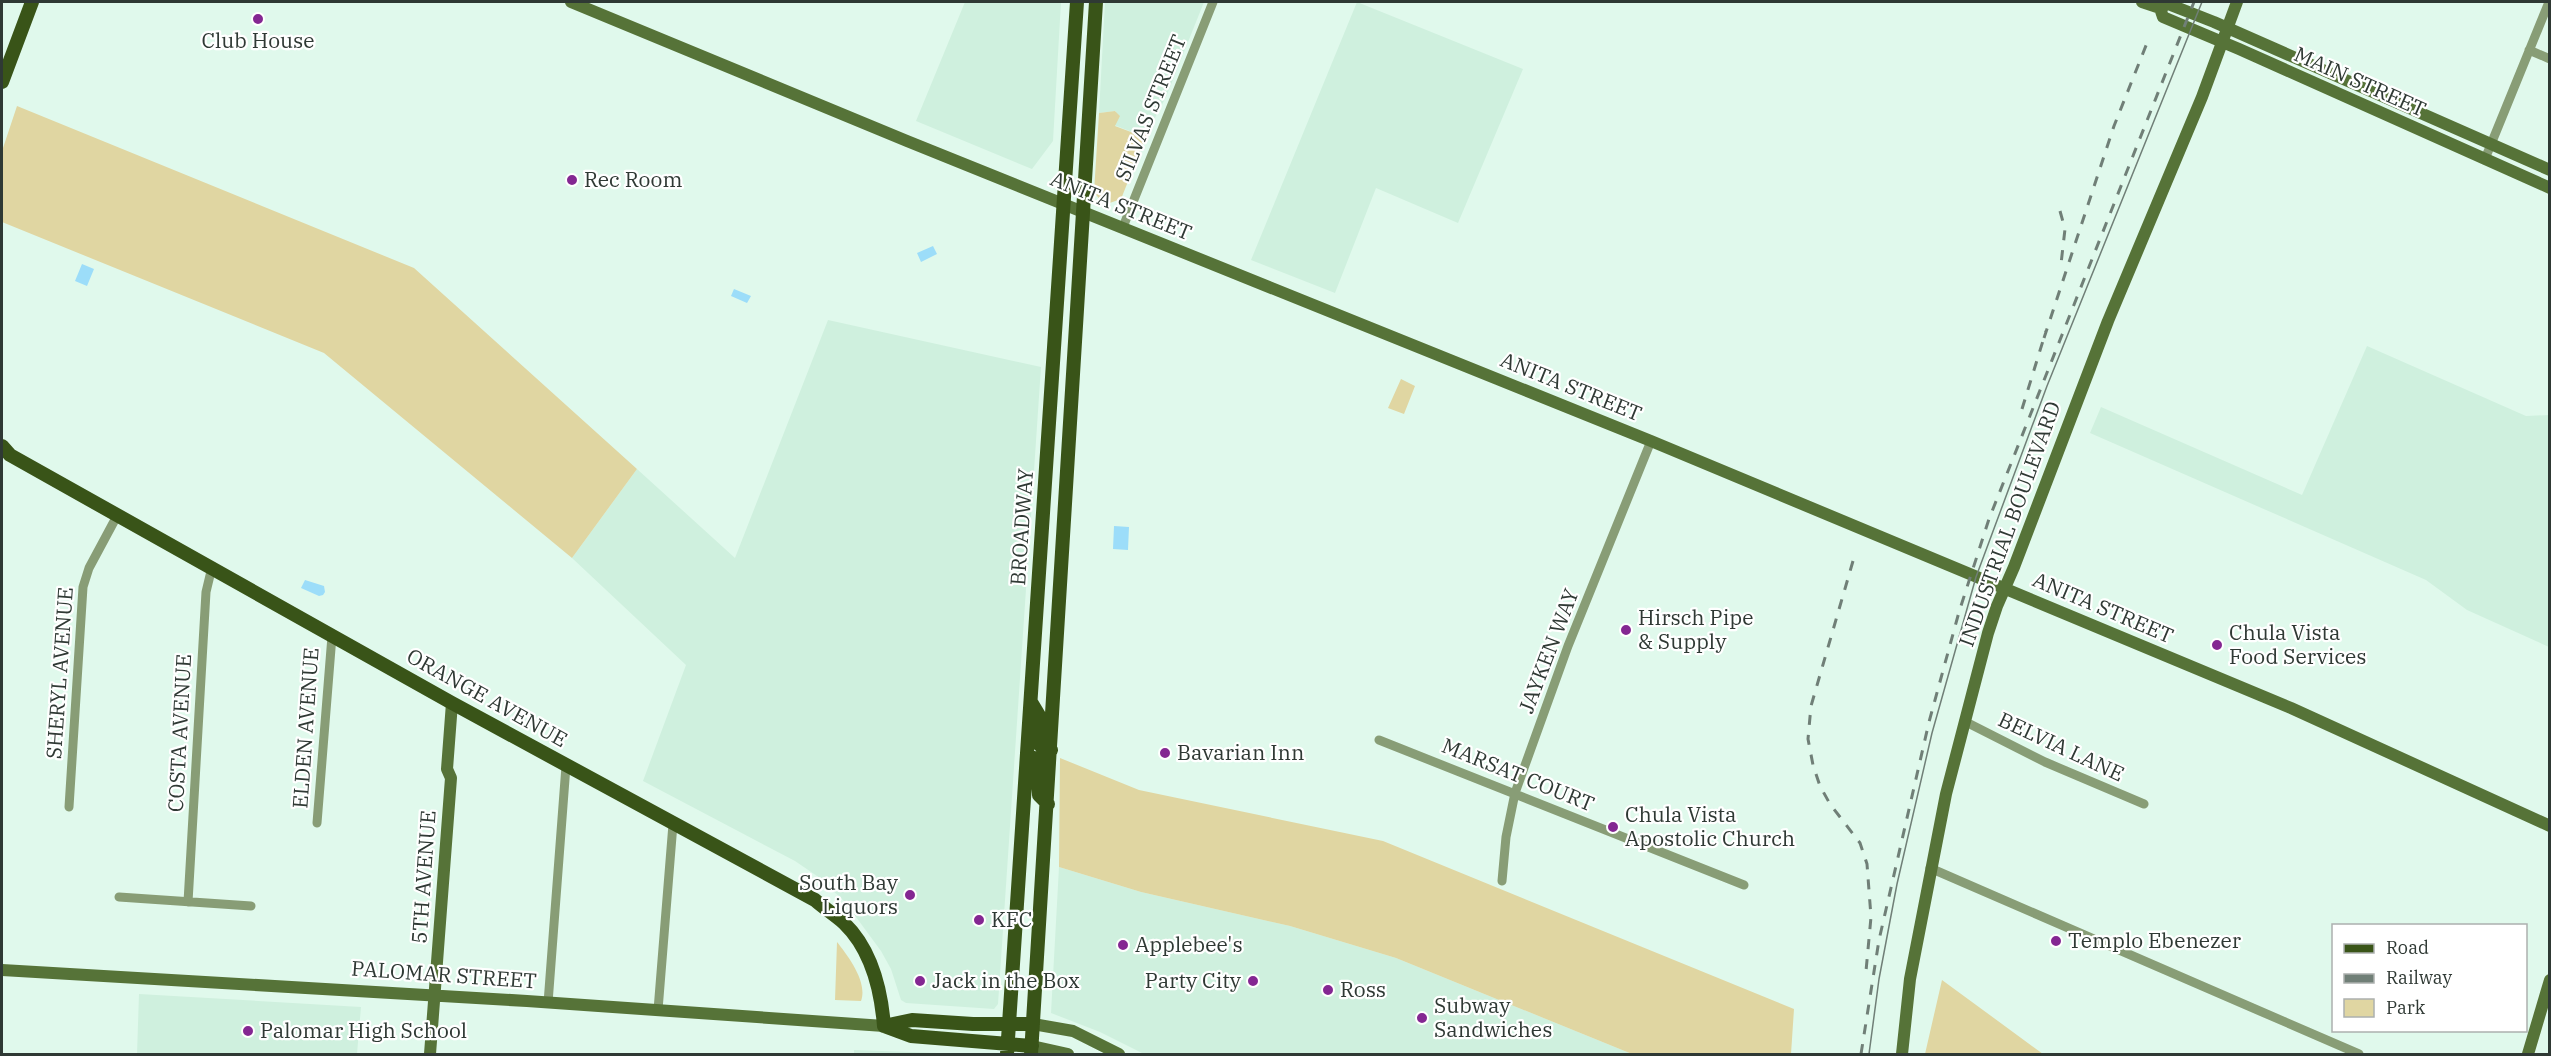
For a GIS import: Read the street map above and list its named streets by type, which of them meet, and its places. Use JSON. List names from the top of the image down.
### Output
{
  "streets": {
    "main road": [
      "MAIN STREET",
      "ANITA STREET",
      "INDUSTRIAL BOULEVARD",
      "BROADWAY",
      "ORANGE AVENUE",
      "5TH AVENUE",
      "PALOMAR STREET"
    ],
    "street": [
      "SILVAS STREET",
      "JAYKEN WAY",
      "SHERYL AVENUE",
      "ELDEN AVENUE",
      "COSTA AVENUE",
      "BELVIA LANE",
      "MARSAT COURT"
    ]
  },
  "crossings": [
    ["MAIN STREET", "INDUSTRIAL BOULEVARD"],
    ["SILVAS STREET", "ANITA STREET"],
    ["ANITA STREET", "INDUSTRIAL BOULEVARD"],
    ["ANITA STREET", "BROADWAY"],
    ["ANITA STREET", "JAYKEN WAY"],
    ["INDUSTRIAL BOULEVARD", "BELVIA LANE"],
    ["BROADWAY", "PALOMAR STREET"],
    ["JAYKEN WAY", "MARSAT COURT"],
    ["SHERYL AVENUE", "ORANGE AVENUE"],
    ["ORANGE AVENUE", "ELDEN AVENUE"],
    ["ORANGE AVENUE", "COSTA AVENUE"],
    ["ORANGE AVENUE", "5TH AVENUE"],
    ["ORANGE AVENUE", "PALOMAR STREET"],
    ["5TH AVENUE", "PALOMAR STREET"]
  ],
  "places": [
    "Club House",
    "Rec Room",
    "Hirsch Pipe & Supply",
    "Chula Vista Food Services",
    "Bavarian Inn",
    "Chula Vista Apostolic Church",
    "South Bay Liquors",
    "KFC",
    "Templo Ebenezer",
    "Applebee's",
    "Jack in the Box",
    "Party City",
    "Ross",
    "Subway Sandwiches",
    "Palomar High School"
  ],
  "legend": ["Road", "Railway", "Park"]
}
